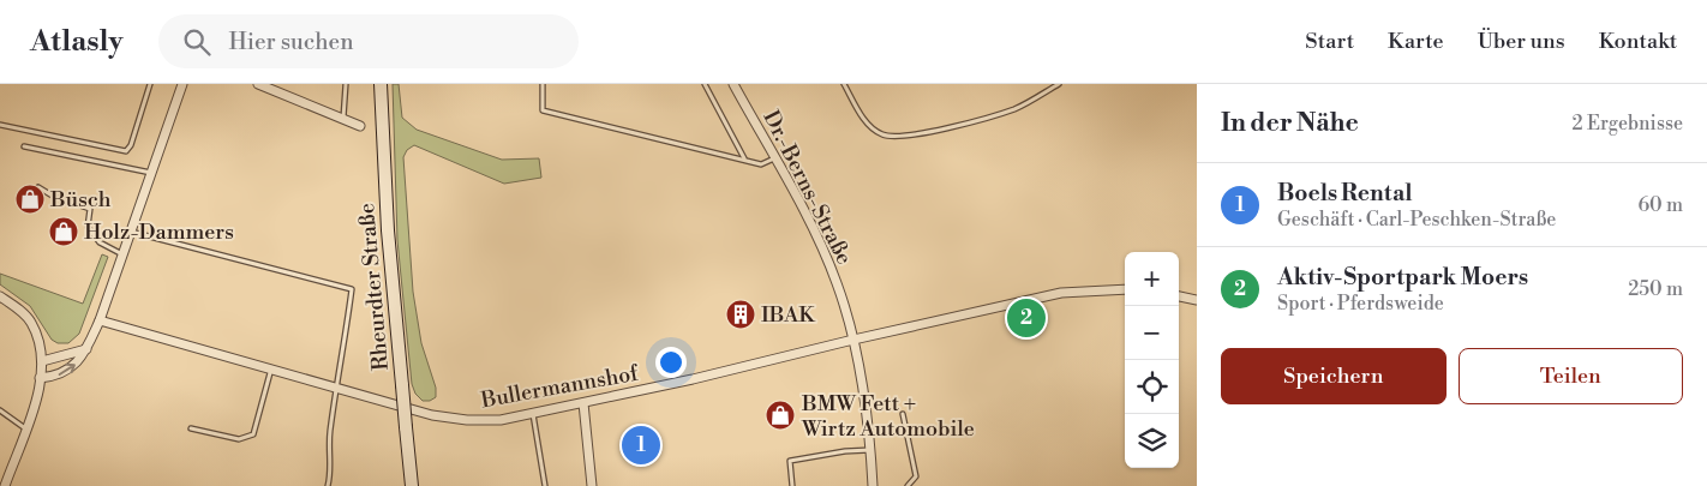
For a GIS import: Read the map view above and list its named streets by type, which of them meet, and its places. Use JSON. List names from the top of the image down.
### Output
{
  "streets": {
    "main road": ["Rheurdter Straße"],
    "street": ["Dr.-Berns-Straße", "Bullermannshof"]
  },
  "crossings": [
    ["Dr.-Berns-Straße", "Bullermannshof"]
  ],
  "places": {
    "shop": ["Büsch", "Holz-Dammers", "BMW Fett + Wirtz Automobile"],
    "building": ["IBAK"]
  },
  "page": {
    "header": "Atlasly",
    "search": "Hier suchen",
    "nav": [
      "Start",
      "Karte",
      "Über uns",
      "Kontakt"
    ],
    "heading": ["In der Nähe", "2 Ergebnisse"],
    "list": [
      {
        "mark": "1",
        "name": "Boels Rental",
        "note": "Geschäft · Carl-Peschken-Straße",
        "value": "60 m"
      },
      {
        "mark": "2",
        "name": "Aktiv-Sportpark Moers",
        "note": "Sport · Pferdsweide",
        "value": "250 m"
      }
    ],
    "map_buttons": ["+", "−"],
    "pins": ["2", "1"],
    "buttons": ["Speichern", "Teilen"]
  }
}
